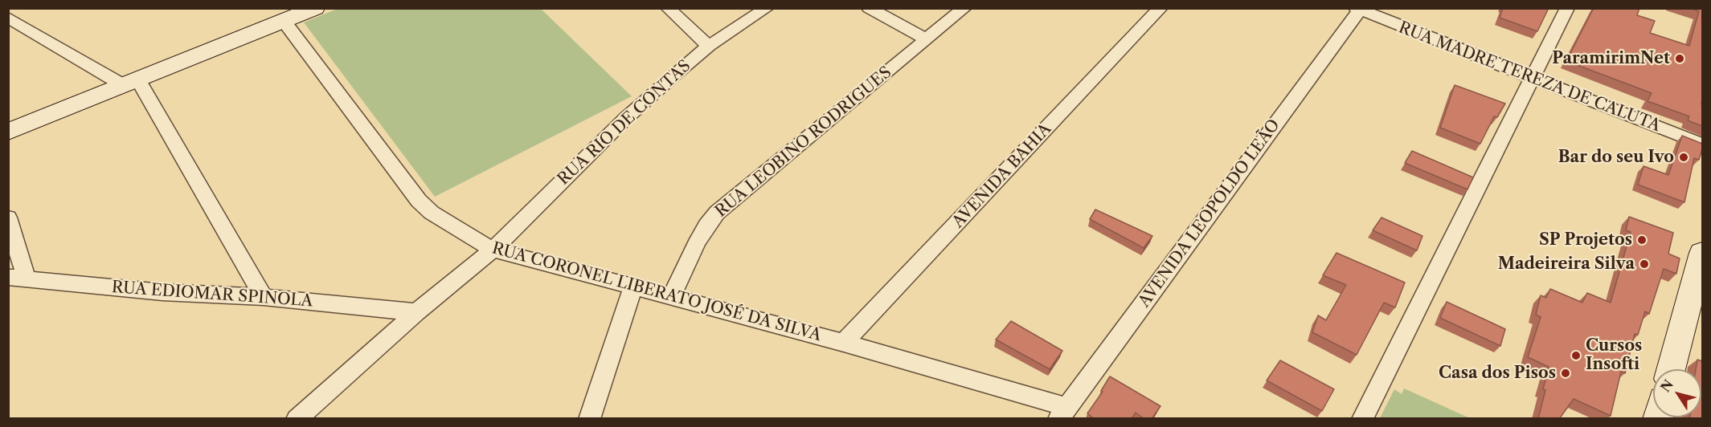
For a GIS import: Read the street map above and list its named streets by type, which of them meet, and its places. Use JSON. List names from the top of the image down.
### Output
{
  "streets": {
    "street": [
      "RUA MADRE TEREZA DE CALUTA",
      "RUA RIO DE CONTAS",
      "RUA LEOBINO RODRIGUES",
      "AVENIDA BAHIA",
      "AVENIDA LEOPOLDO LEÃO",
      "RUA CORONEL LIBERATO JOSÉ DA SILVA",
      "RUA EDIOMAR SPINOLA"
    ]
  },
  "crossings": [
    ["RUA MADRE TEREZA DE CALUTA", "AVENIDA LEOPOLDO LEÃO"],
    ["RUA RIO DE CONTAS", "RUA CORONEL LIBERATO JOSÉ DA SILVA"],
    ["RUA RIO DE CONTAS", "RUA EDIOMAR SPINOLA"],
    ["RUA LEOBINO RODRIGUES", "RUA CORONEL LIBERATO JOSÉ DA SILVA"],
    ["AVENIDA BAHIA", "RUA CORONEL LIBERATO JOSÉ DA SILVA"],
    ["AVENIDA LEOPOLDO LEÃO", "RUA CORONEL LIBERATO JOSÉ DA SILVA"]
  ],
  "places": [
    "ParamirimNet",
    "Bar do seu Ivo",
    "SP Projetos",
    "Madeireira Silva",
    "Cursos Insofti",
    "Casa dos Pisos"
  ],
  "north": "top left"
}
